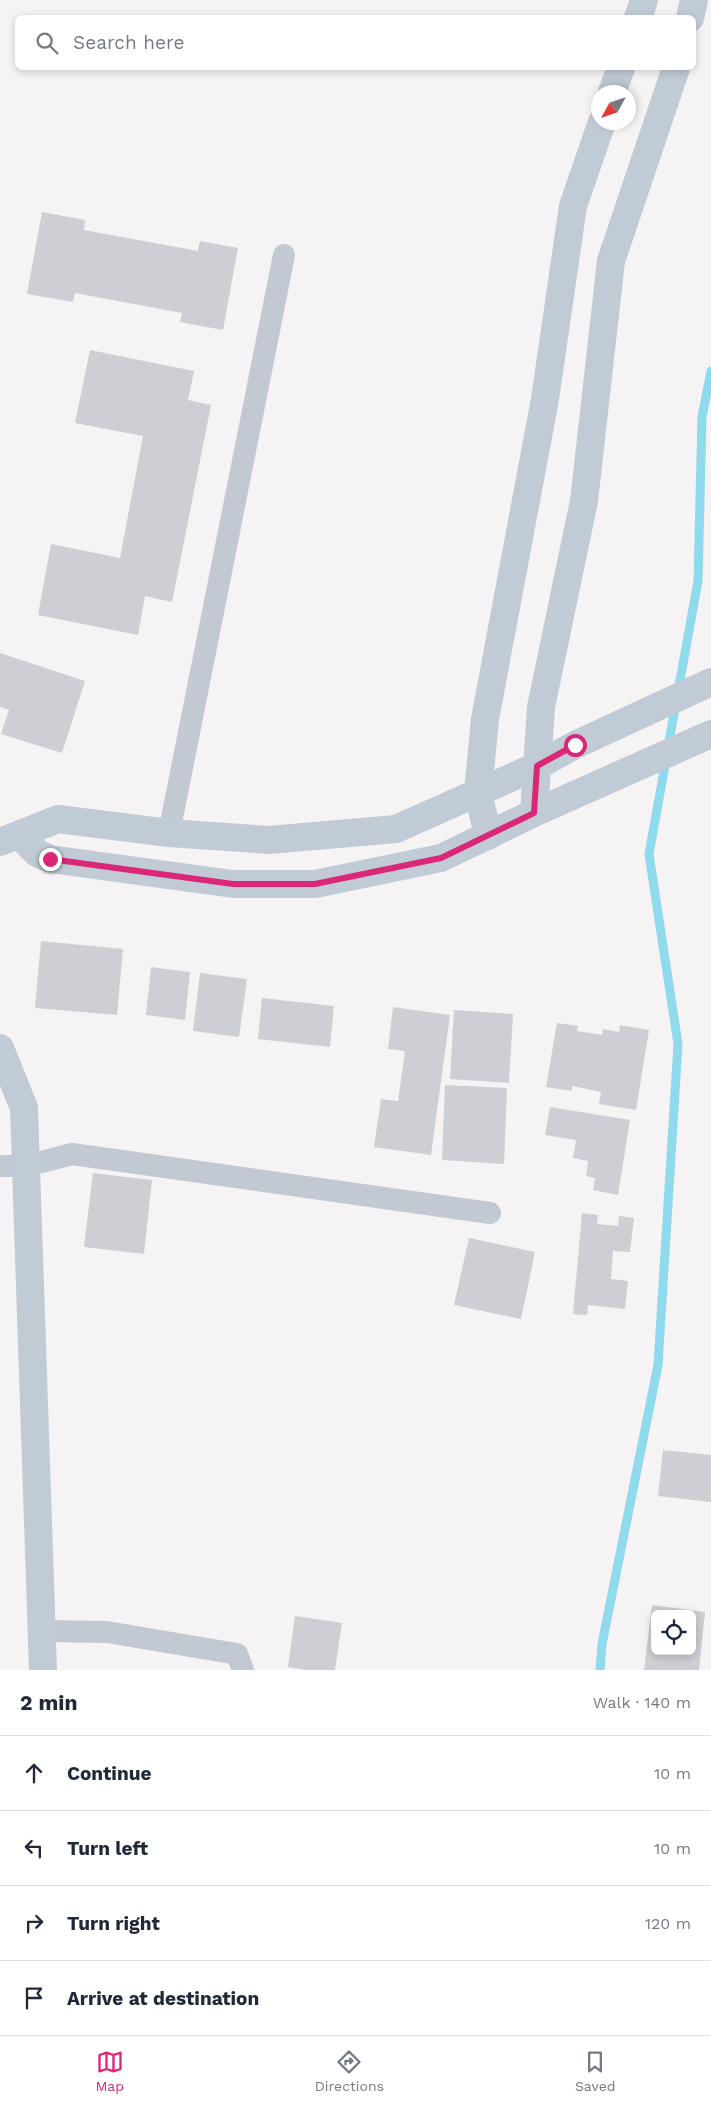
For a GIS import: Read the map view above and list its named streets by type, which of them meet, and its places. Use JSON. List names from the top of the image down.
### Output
{
  "north": "bottom left",
  "page": {
    "search": "Search here",
    "heading": ["2 min", "Walk · 140 m"],
    "list": [
      ["Continue", "10 m"],
      ["Turn left", "10 m"],
      ["Turn right", "120 m"],
      "Arrive at destination"
    ],
    "nav": ["Map", "Directions", "Saved"]
  }
}
